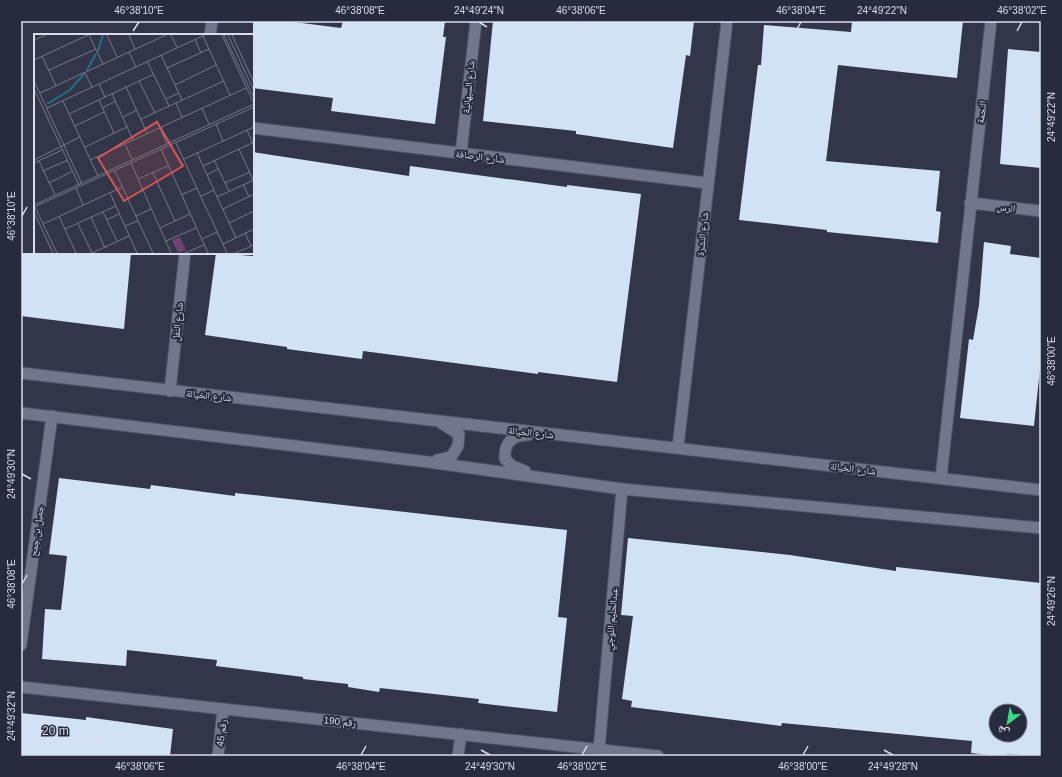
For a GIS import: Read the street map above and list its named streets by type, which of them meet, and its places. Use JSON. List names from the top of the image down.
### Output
{
  "streets": {
    "street": [
      "شارع السبهانية",
      "النجمة",
      "شارع الرصافة",
      "الرس",
      "شارع النشرة",
      "شارع النفل",
      "شارع الخيالة",
      "جميل بن جمح",
      "عبدالحليم اللوجي",
      "رقم 190",
      "رقم 45"
    ]
  },
  "crossings": [
    ["شارع السبهانية", "شارع الرصافة"],
    ["النجمة", "الرس"],
    ["النجمة", "شارع الخيالة"],
    ["شارع الرصافة", "شارع النشرة"],
    ["شارع النشرة", "شارع الخيالة"],
    ["شارع النفل", "شارع الخيالة"],
    ["عبدالحليم اللوجي", "رقم 190"],
    ["رقم 190", "رقم 45"]
  ],
  "scale_bar": "20 m",
  "north": "bottom left",
  "coordinates": [
    "46°38'10\"E",
    "46°38'08\"E",
    "24°49'24\"N",
    "46°38'06\"E",
    "46°38'04\"E",
    "24°49'22\"N",
    "46°38'02\"E",
    "46°38'00\"E",
    "24°49'30\"N",
    "24°49'26\"N",
    "24°49'32\"N",
    "24°49'28\"N"
  ]
}
